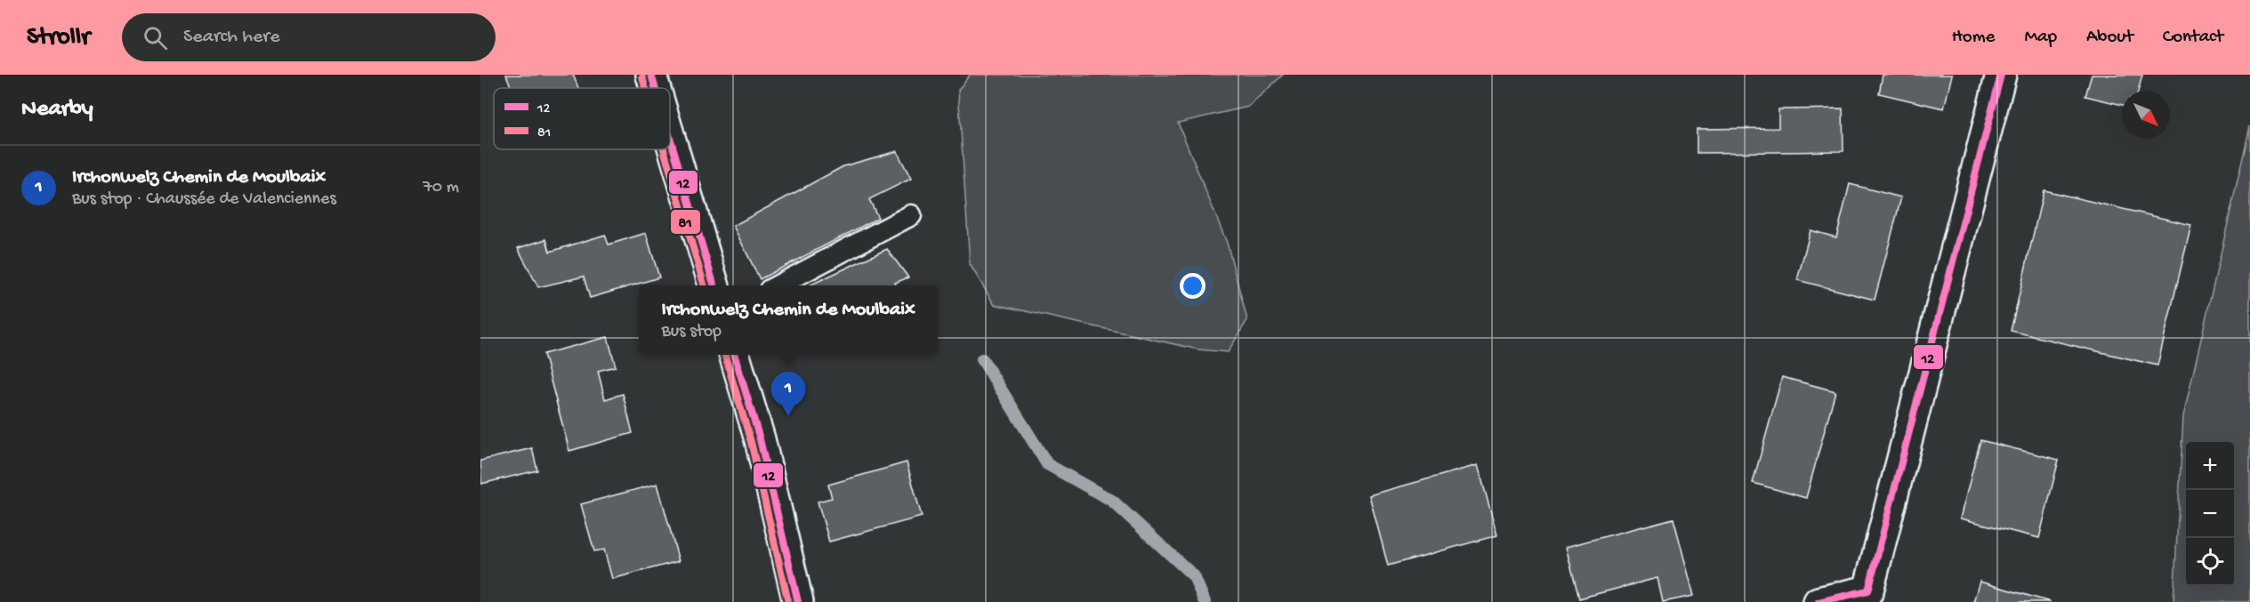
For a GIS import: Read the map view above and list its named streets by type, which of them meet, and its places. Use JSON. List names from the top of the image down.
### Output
{
  "lines": ["transit line 12", "transit line 81"],
  "legend": ["12", "81"],
  "north": "bottom right",
  "page": {
    "header": "Strollr",
    "search": "Search here",
    "nav": [
      "Home",
      "Map",
      "About",
      "Contact"
    ],
    "heading": "Nearby",
    "list": [
      {
        "mark": "1",
        "name": "Irchonwelz Chemin de Moulbaix",
        "note": "Bus stop · Chaussée de Valenciennes",
        "value": "70 m"
      }
    ],
    "popup": ["Irchonwelz Chemin de Moulbaix", "Bus stop"],
    "pins": "1",
    "map_buttons": ["+", "−"]
  }
}
